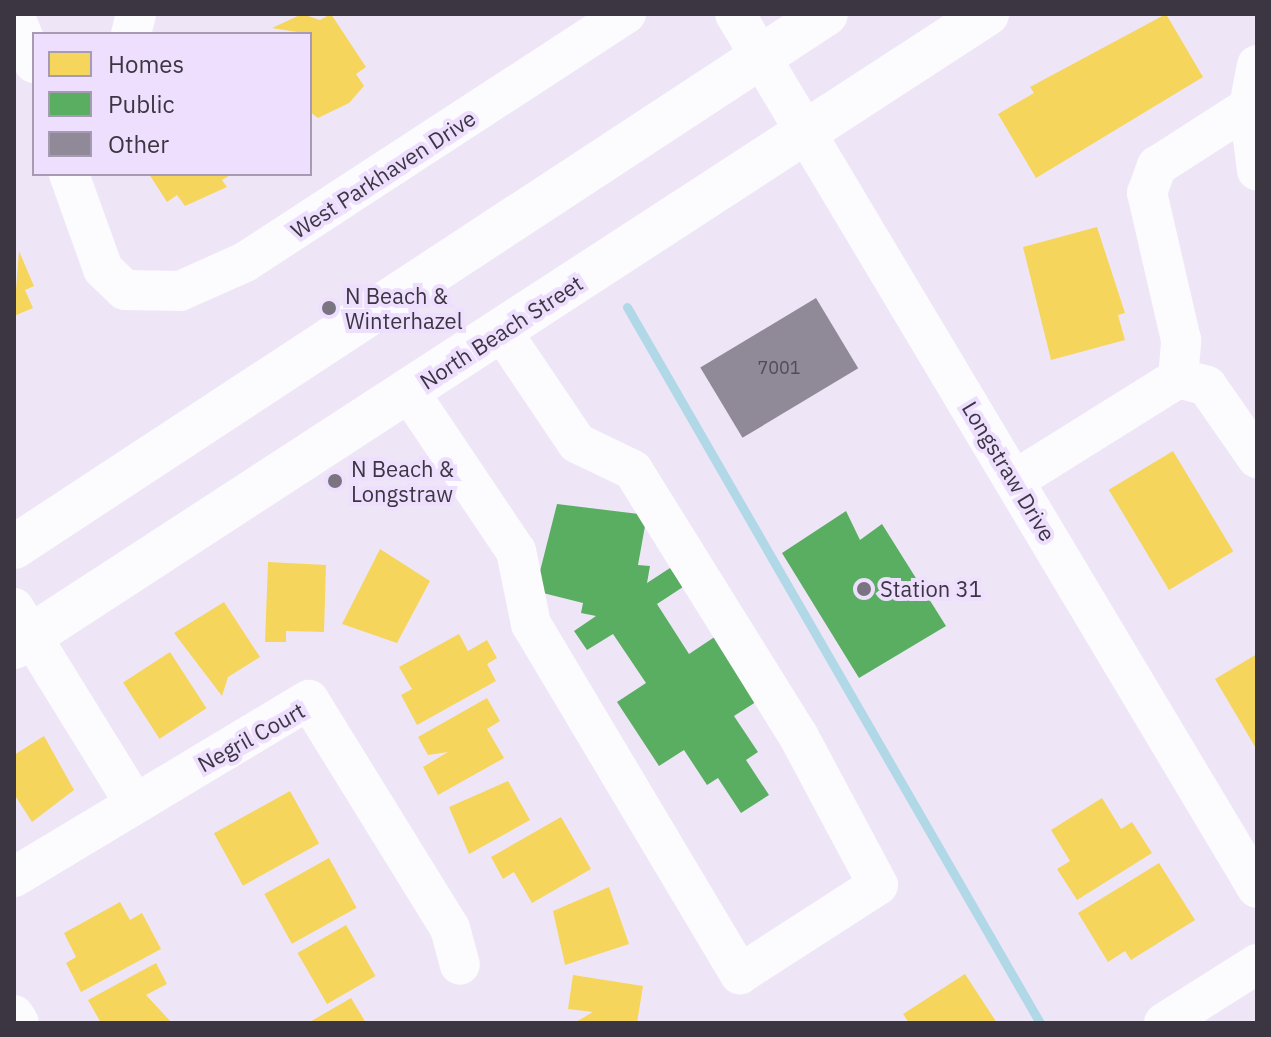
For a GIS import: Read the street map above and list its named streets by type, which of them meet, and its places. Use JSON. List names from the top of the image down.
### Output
{
  "streets": {
    "main road": ["North Beach Street"],
    "street": ["West Parkhaven Drive", "Longstraw Drive", "Negril Court"]
  },
  "crossings": [
    ["North Beach Street", "Longstraw Drive"]
  ],
  "places": ["N Beach & Winterhazel", "N Beach & Longstraw", "Station 31"],
  "house_numbers": ["7001"],
  "legend": ["Homes", "Public", "Other"]
}
